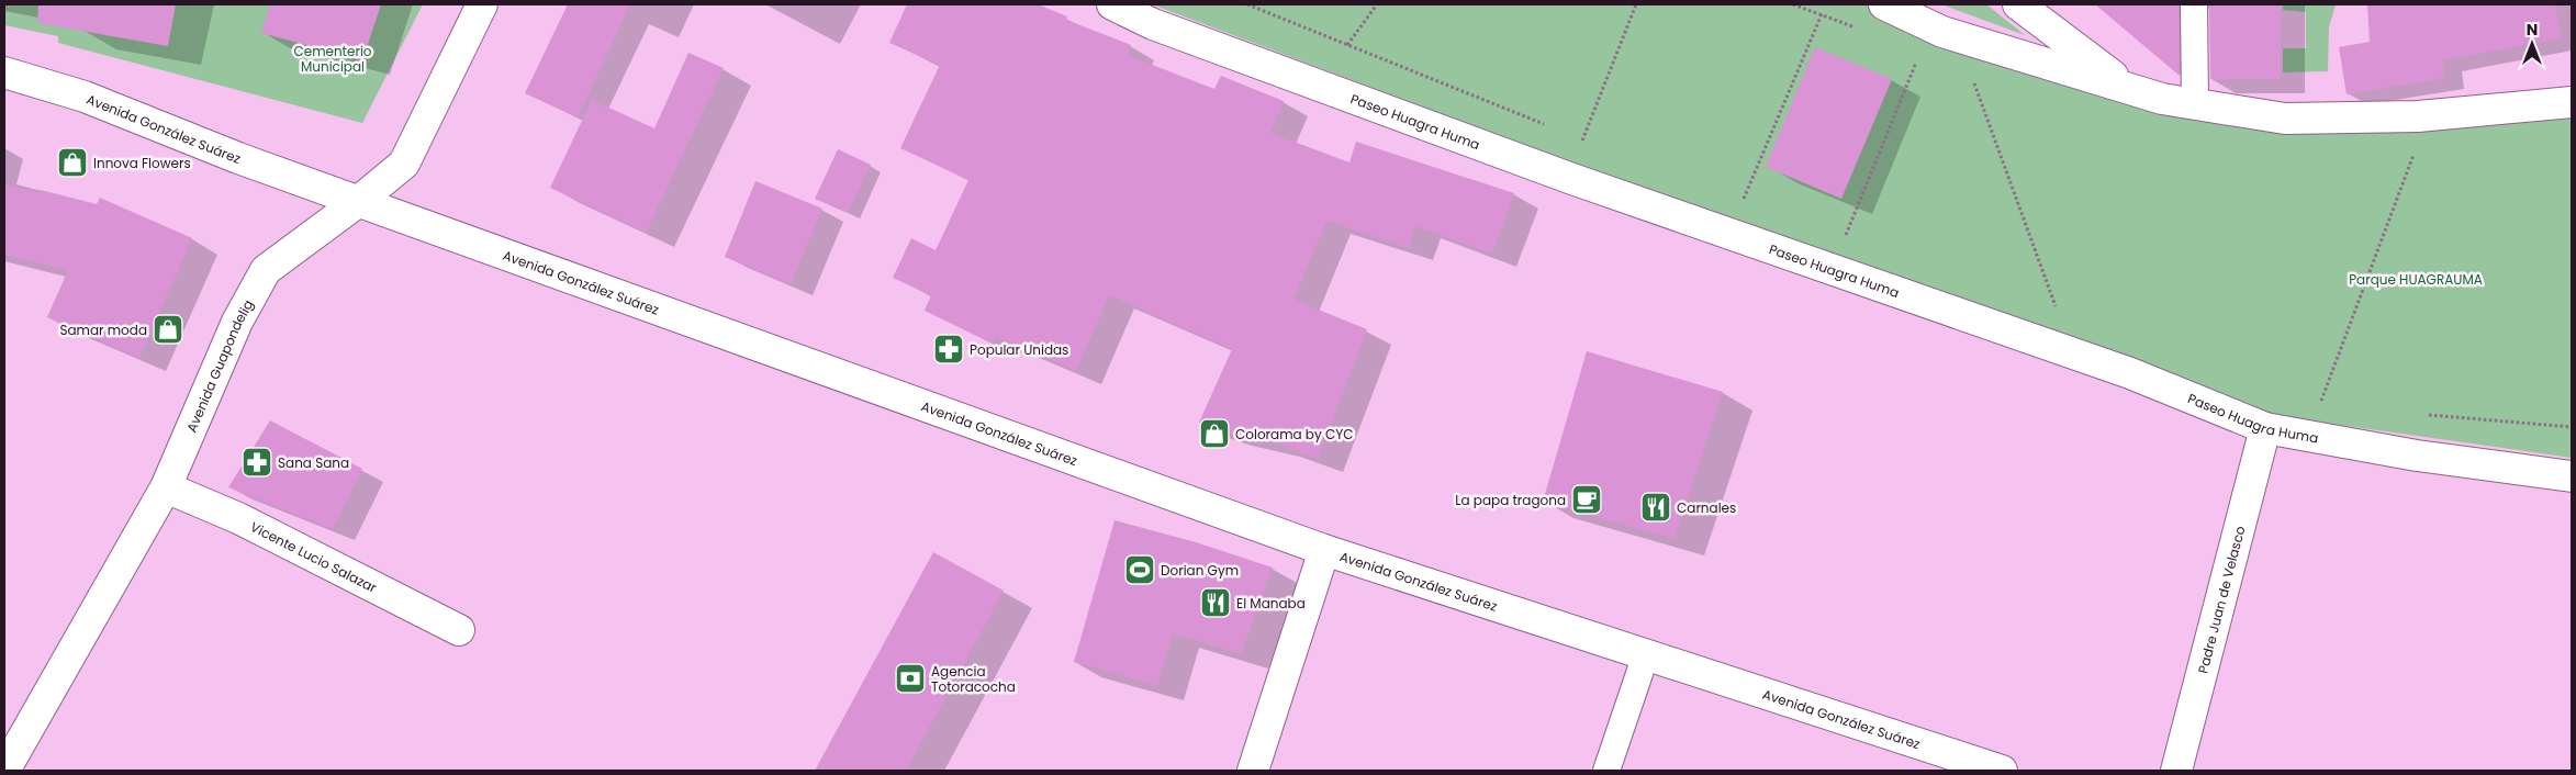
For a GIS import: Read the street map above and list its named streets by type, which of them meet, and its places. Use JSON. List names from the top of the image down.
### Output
{
  "streets": {
    "street": [
      "Paseo Huagra Huma",
      "Avenida González Suárez",
      "Avenida Guapondelig",
      "Vicente Lucio Salazar",
      "Padre Juan de Velasco"
    ]
  },
  "crossings": [
    ["Paseo Huagra Huma", "Padre Juan de Velasco"],
    ["Avenida González Suárez", "Avenida Guapondelig"],
    ["Avenida Guapondelig", "Vicente Lucio Salazar"]
  ],
  "parks": ["Cementerio Municipal", "Parque HUAGRAUMA"],
  "places": {
    "shop": ["Innova Flowers", "Samar moda", "Colorama by CYC"],
    "pharmacy": ["Popular Unidas", "Sana Sana"],
    "cafe": ["La papa tragona"],
    "restaurant": ["Carnales", "El Manaba"],
    "sports": ["Dorian Gym"],
    "bank": ["Agencia Totoracocha"]
  },
  "north": "top"
}
